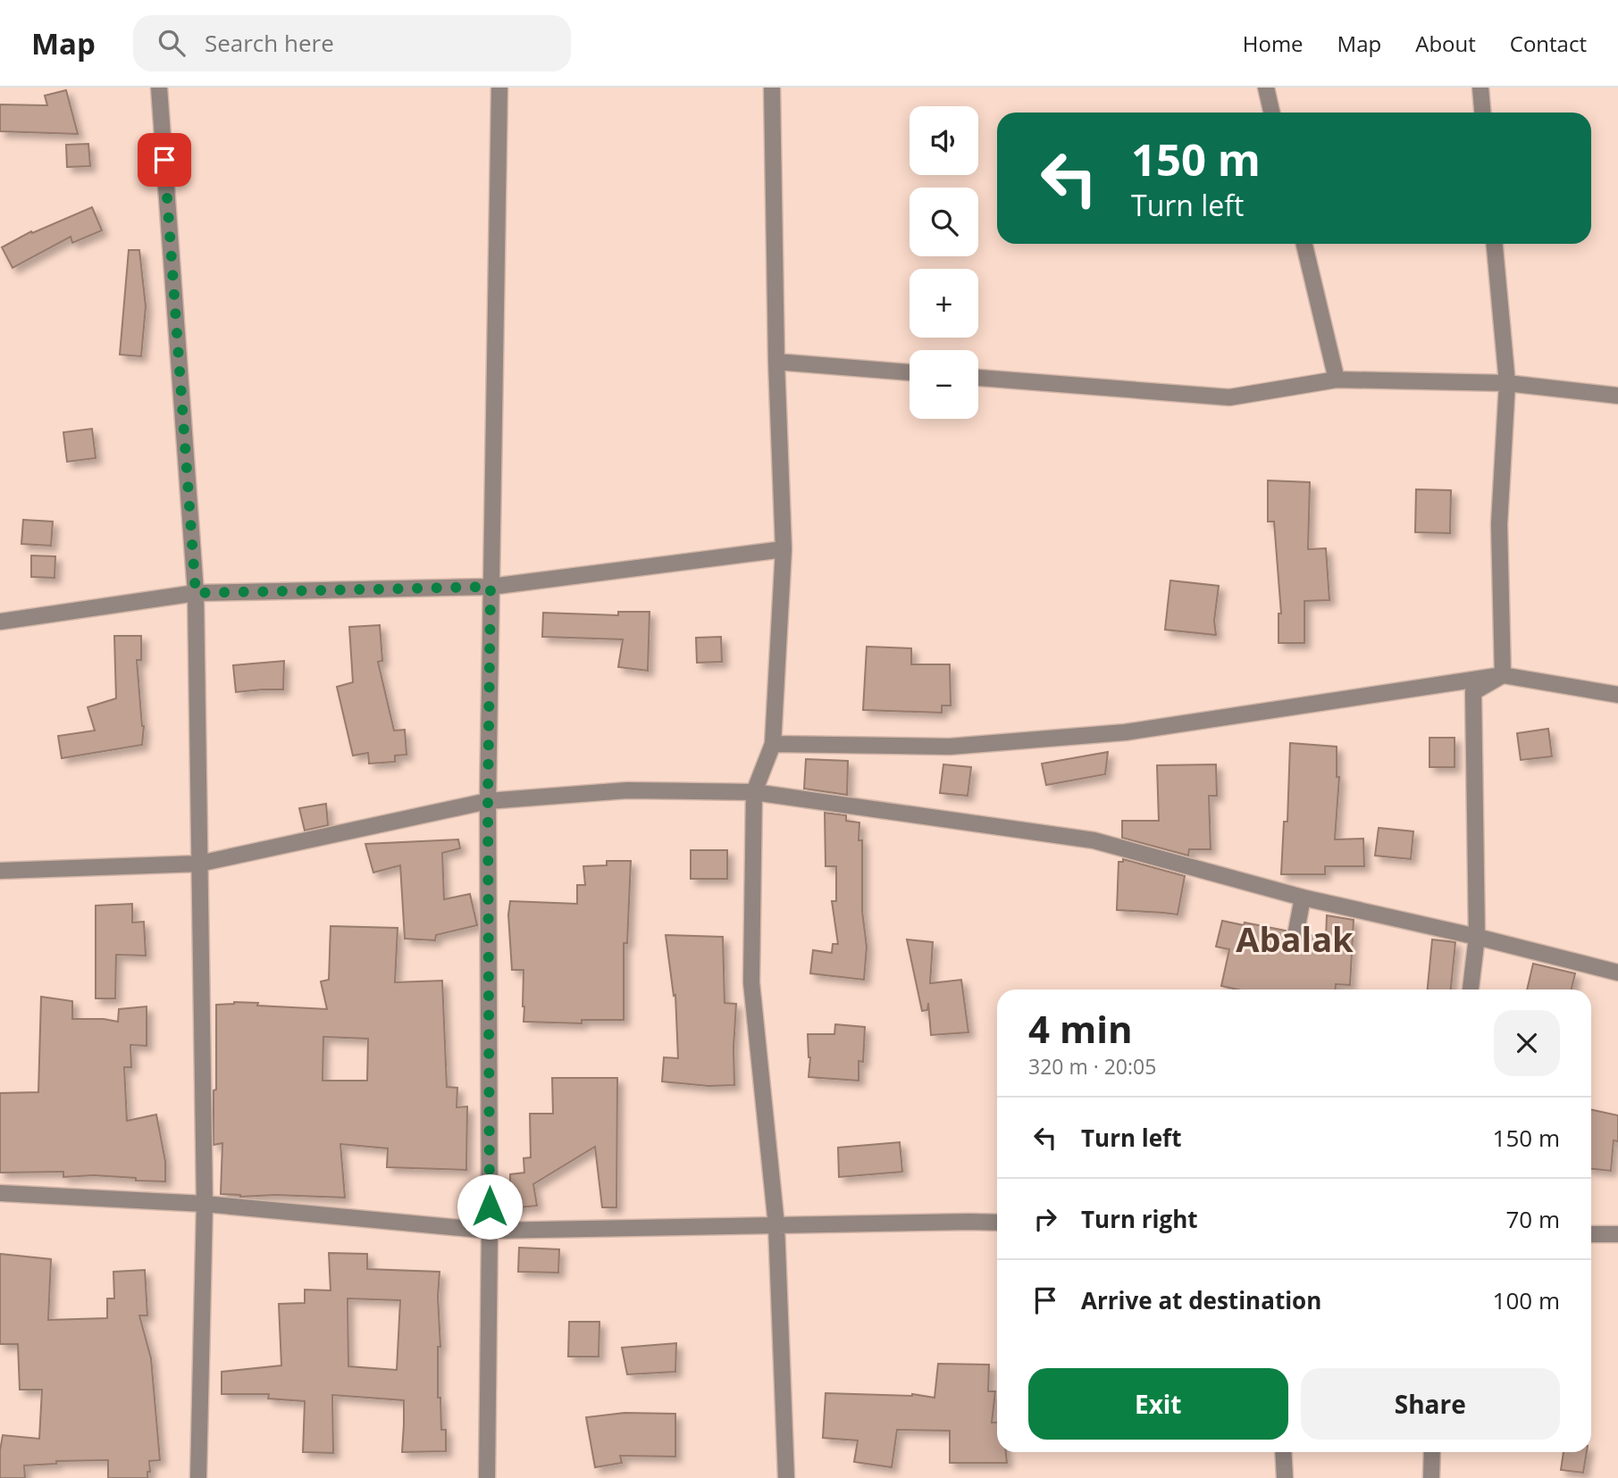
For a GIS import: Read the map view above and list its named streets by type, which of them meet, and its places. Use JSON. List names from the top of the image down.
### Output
{
  "districts": ["Abalak"],
  "page": {
    "header": "Map",
    "search": "Search here",
    "nav": [
      "Home",
      "Map",
      "About",
      "Contact"
    ],
    "map_buttons": ["+", "−"],
    "turn": ["150 m", "Turn left"],
    "heading": ["4 min", "320 m · 20:05"],
    "list": [
      {
        "name": "Turn left",
        "value": "150 m"
      },
      {
        "name": "Turn right",
        "value": "70 m"
      },
      {
        "name": "Arrive at destination",
        "value": "100 m"
      }
    ],
    "buttons": ["Exit", "Share"]
  }
}
